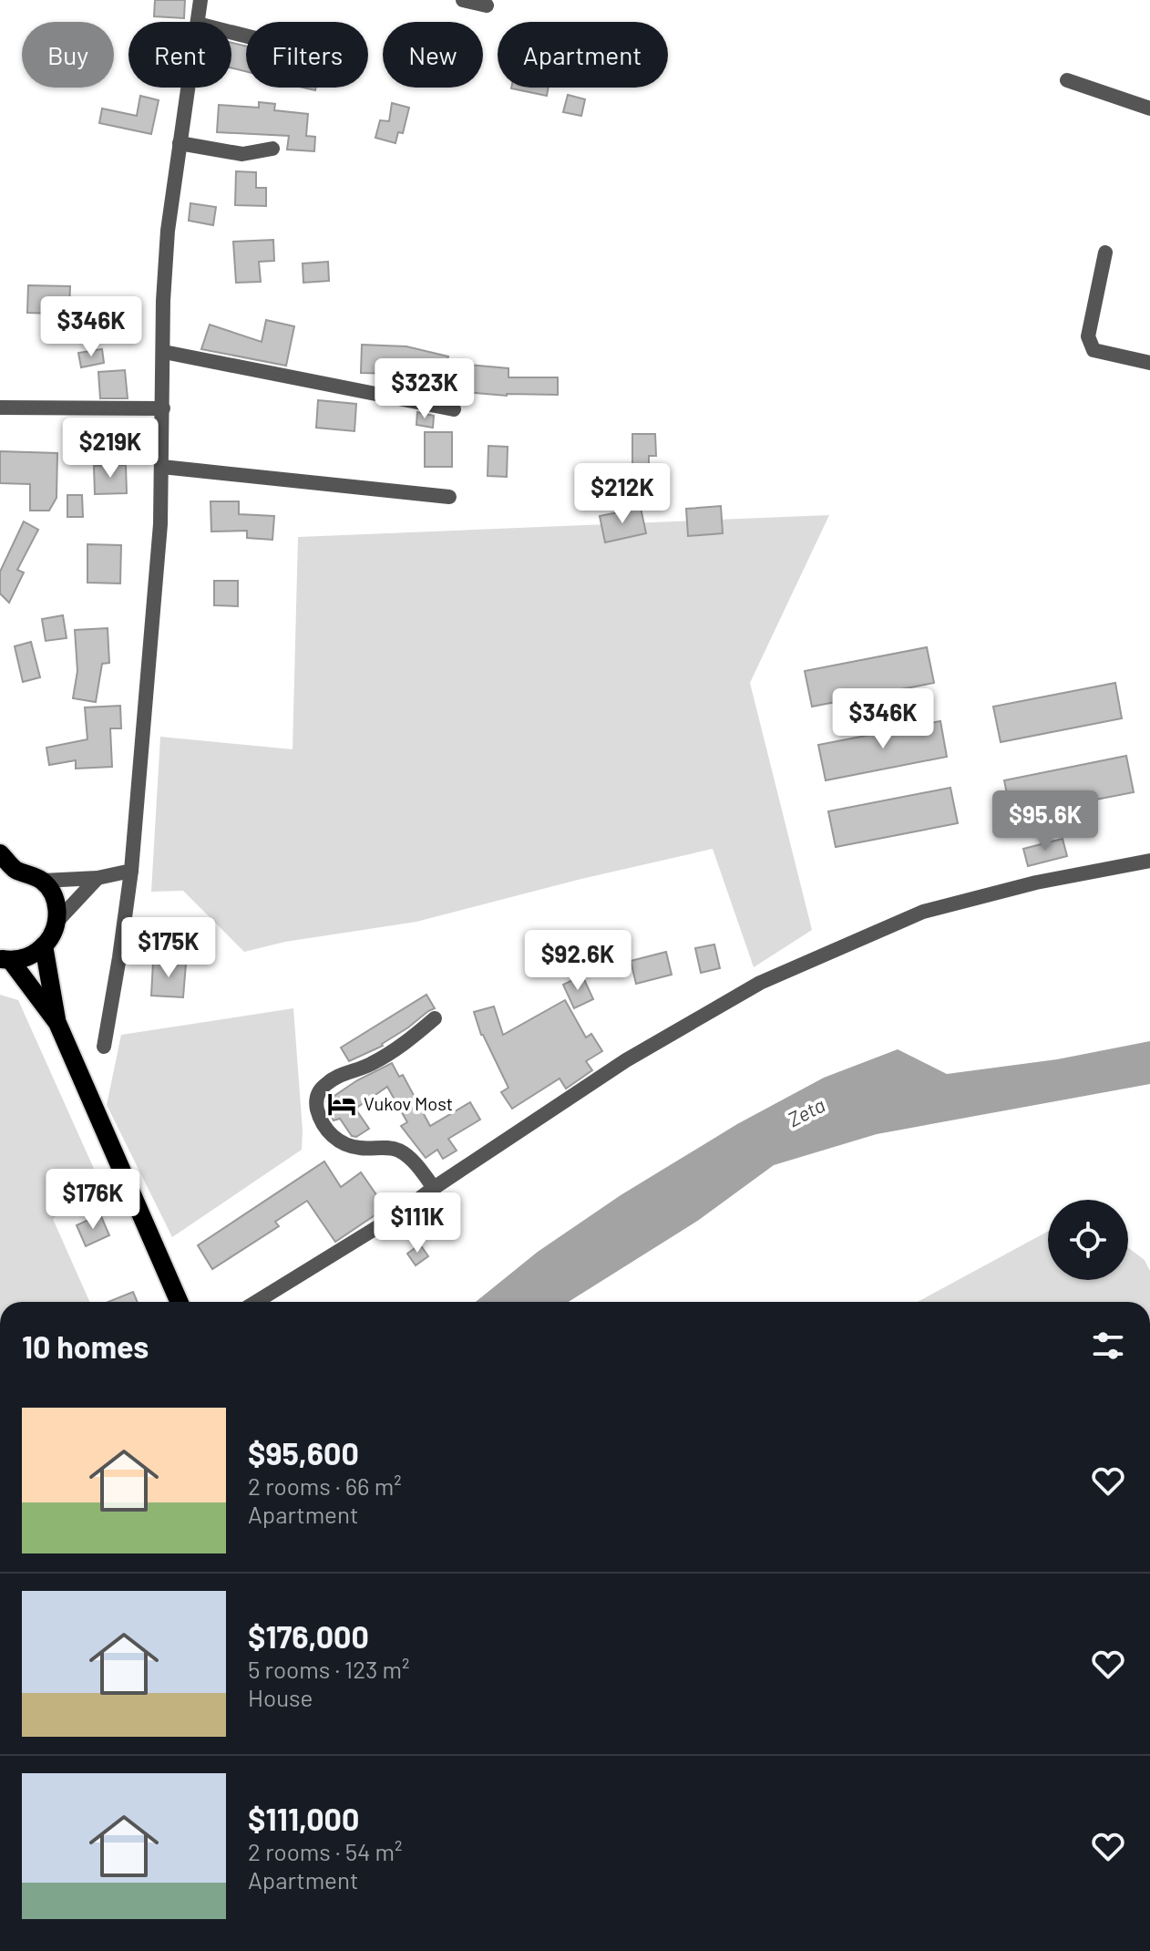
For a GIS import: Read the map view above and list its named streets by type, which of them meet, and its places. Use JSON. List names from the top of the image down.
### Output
{
  "water": ["Zeta"],
  "places": {
    "hotel": ["Vukov Most"]
  },
  "page": {
    "chip": [
      "Buy",
      "Rent",
      "Filters",
      "New",
      "Apartment"
    ],
    "price": [
      "$346K",
      "$323K",
      "$219K",
      "$212K",
      "$346K",
      "$95.6K",
      "$175K",
      "$92.6K",
      "$176K",
      "$111K"
    ],
    "heading": "10 homes",
    "list": [
      {
        "name": "$95,600",
        "note": "2 rooms · 66 m² · Apartment"
      },
      {
        "name": "$176,000",
        "note": "5 rooms · 123 m² · House"
      },
      {
        "name": "$111,000",
        "note": "2 rooms · 54 m² · Apartment"
      }
    ]
  }
}
